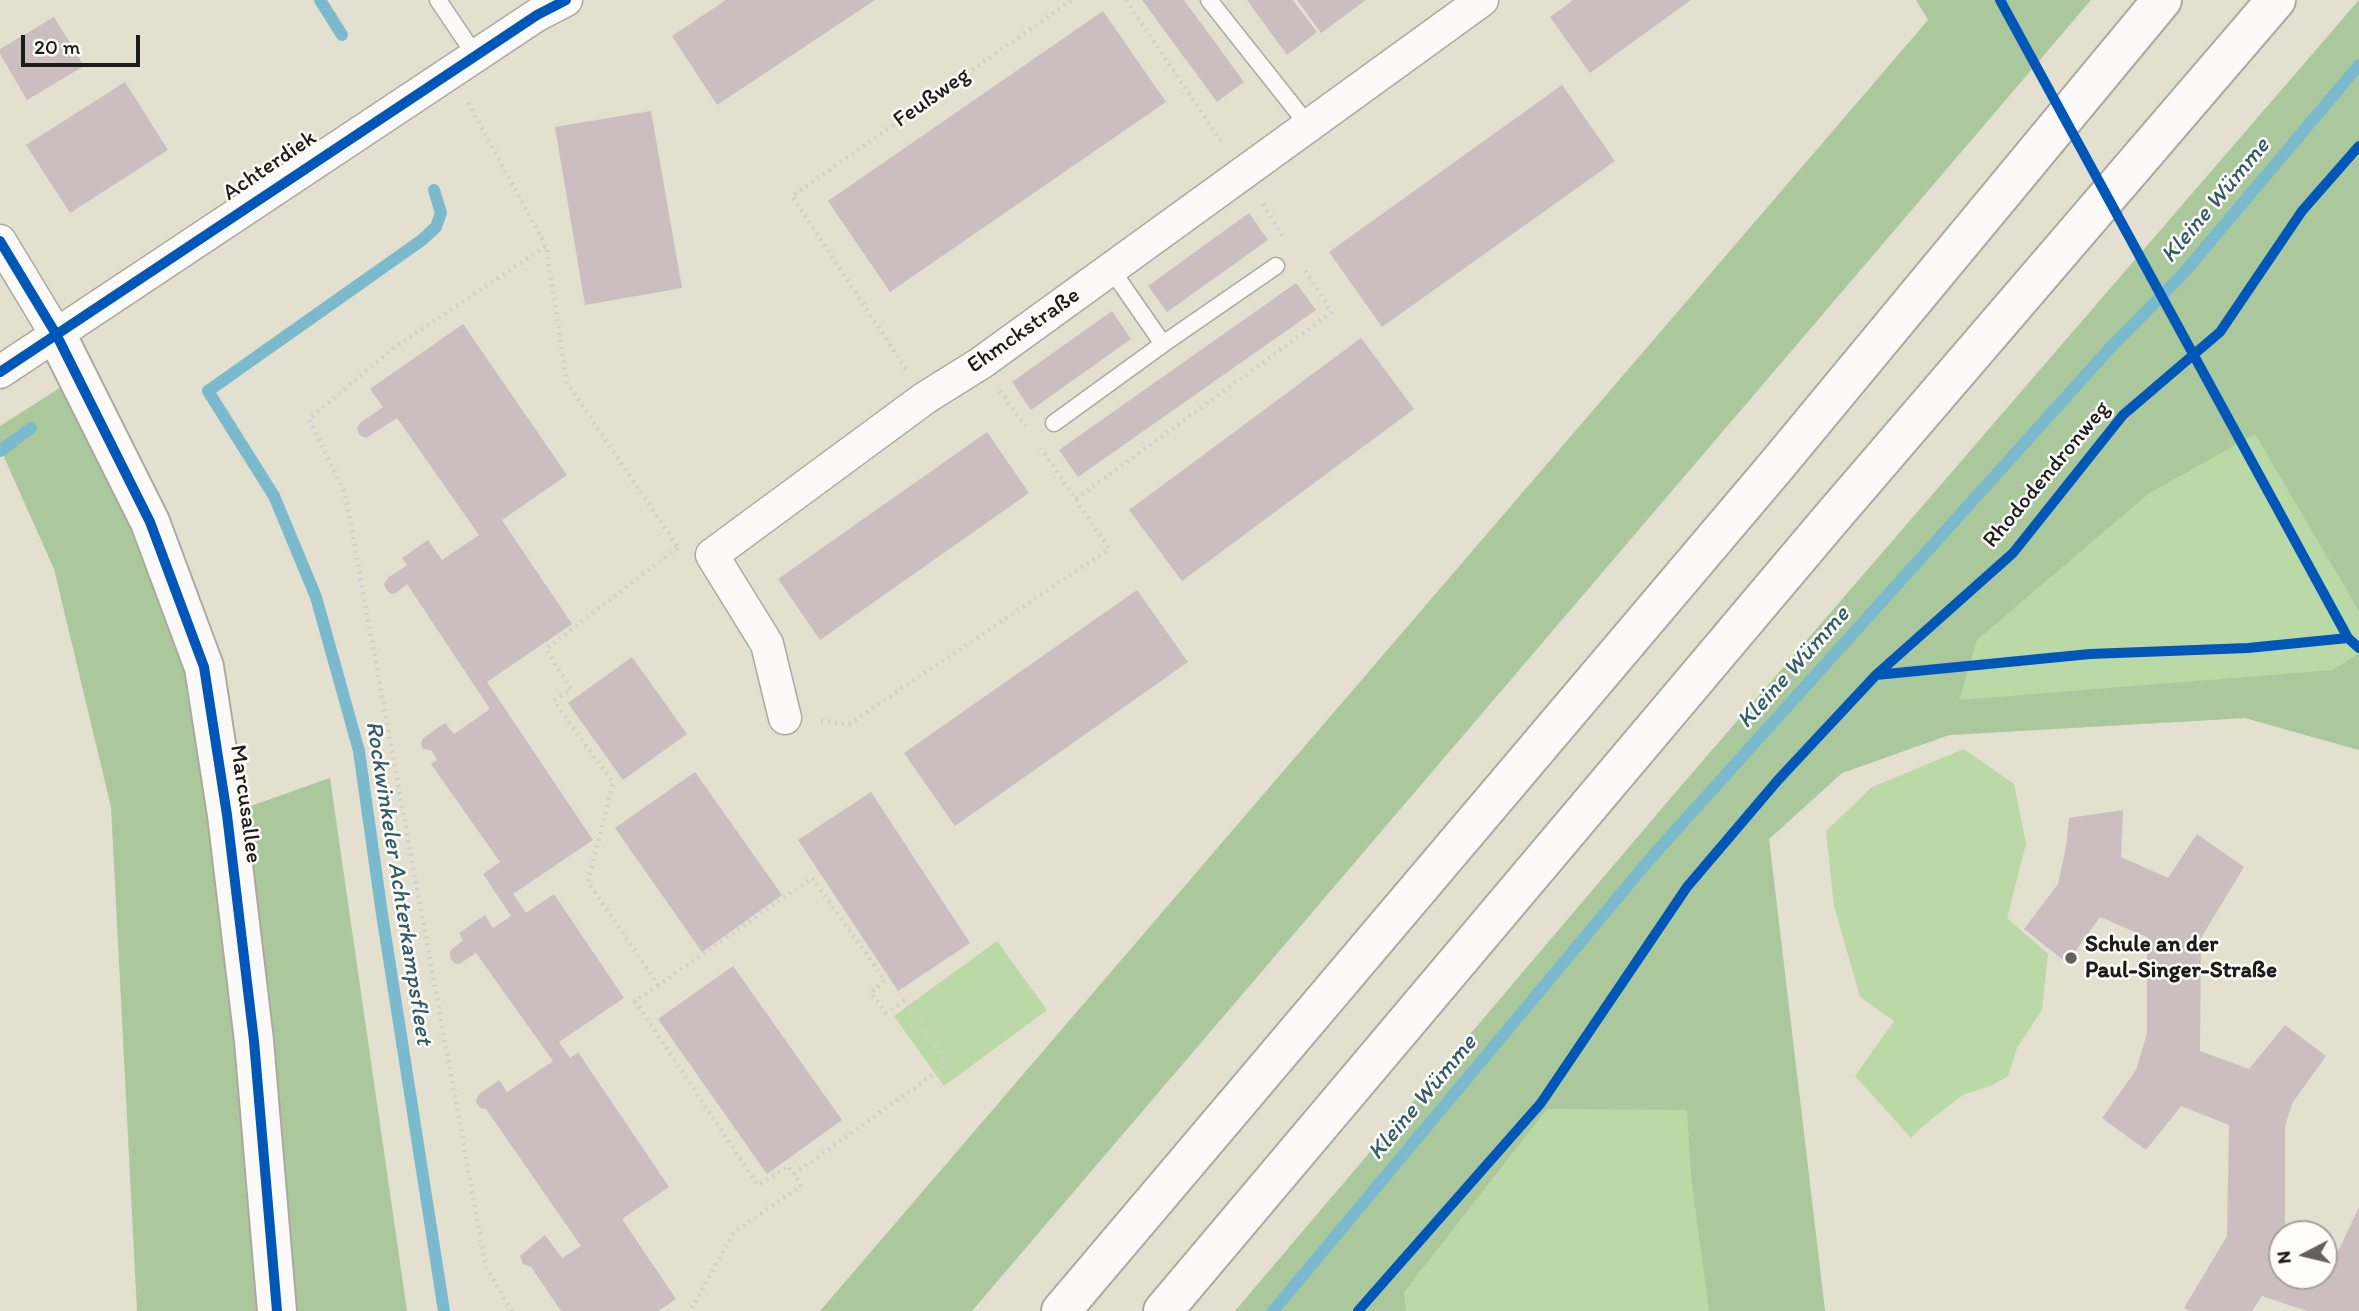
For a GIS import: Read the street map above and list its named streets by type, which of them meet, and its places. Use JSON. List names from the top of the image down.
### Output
{
  "streets": {
    "main road": ["Marcusallee"],
    "street": ["Achterdiek", "Ehmckstraße"],
    "path": ["Feußweg"],
    "cycle path": ["Rhododendronweg"]
  },
  "crossings": [
    ["Feußweg", "Ehmckstraße"],
    ["Achterdiek", "Marcusallee"]
  ],
  "water": ["Kleine Wümme", "Rockwinkeler Achterkampsfleet"],
  "places": ["Schule an der Paul-Singer-Straße"],
  "scale_bar": "20 m",
  "north": "left"
}
